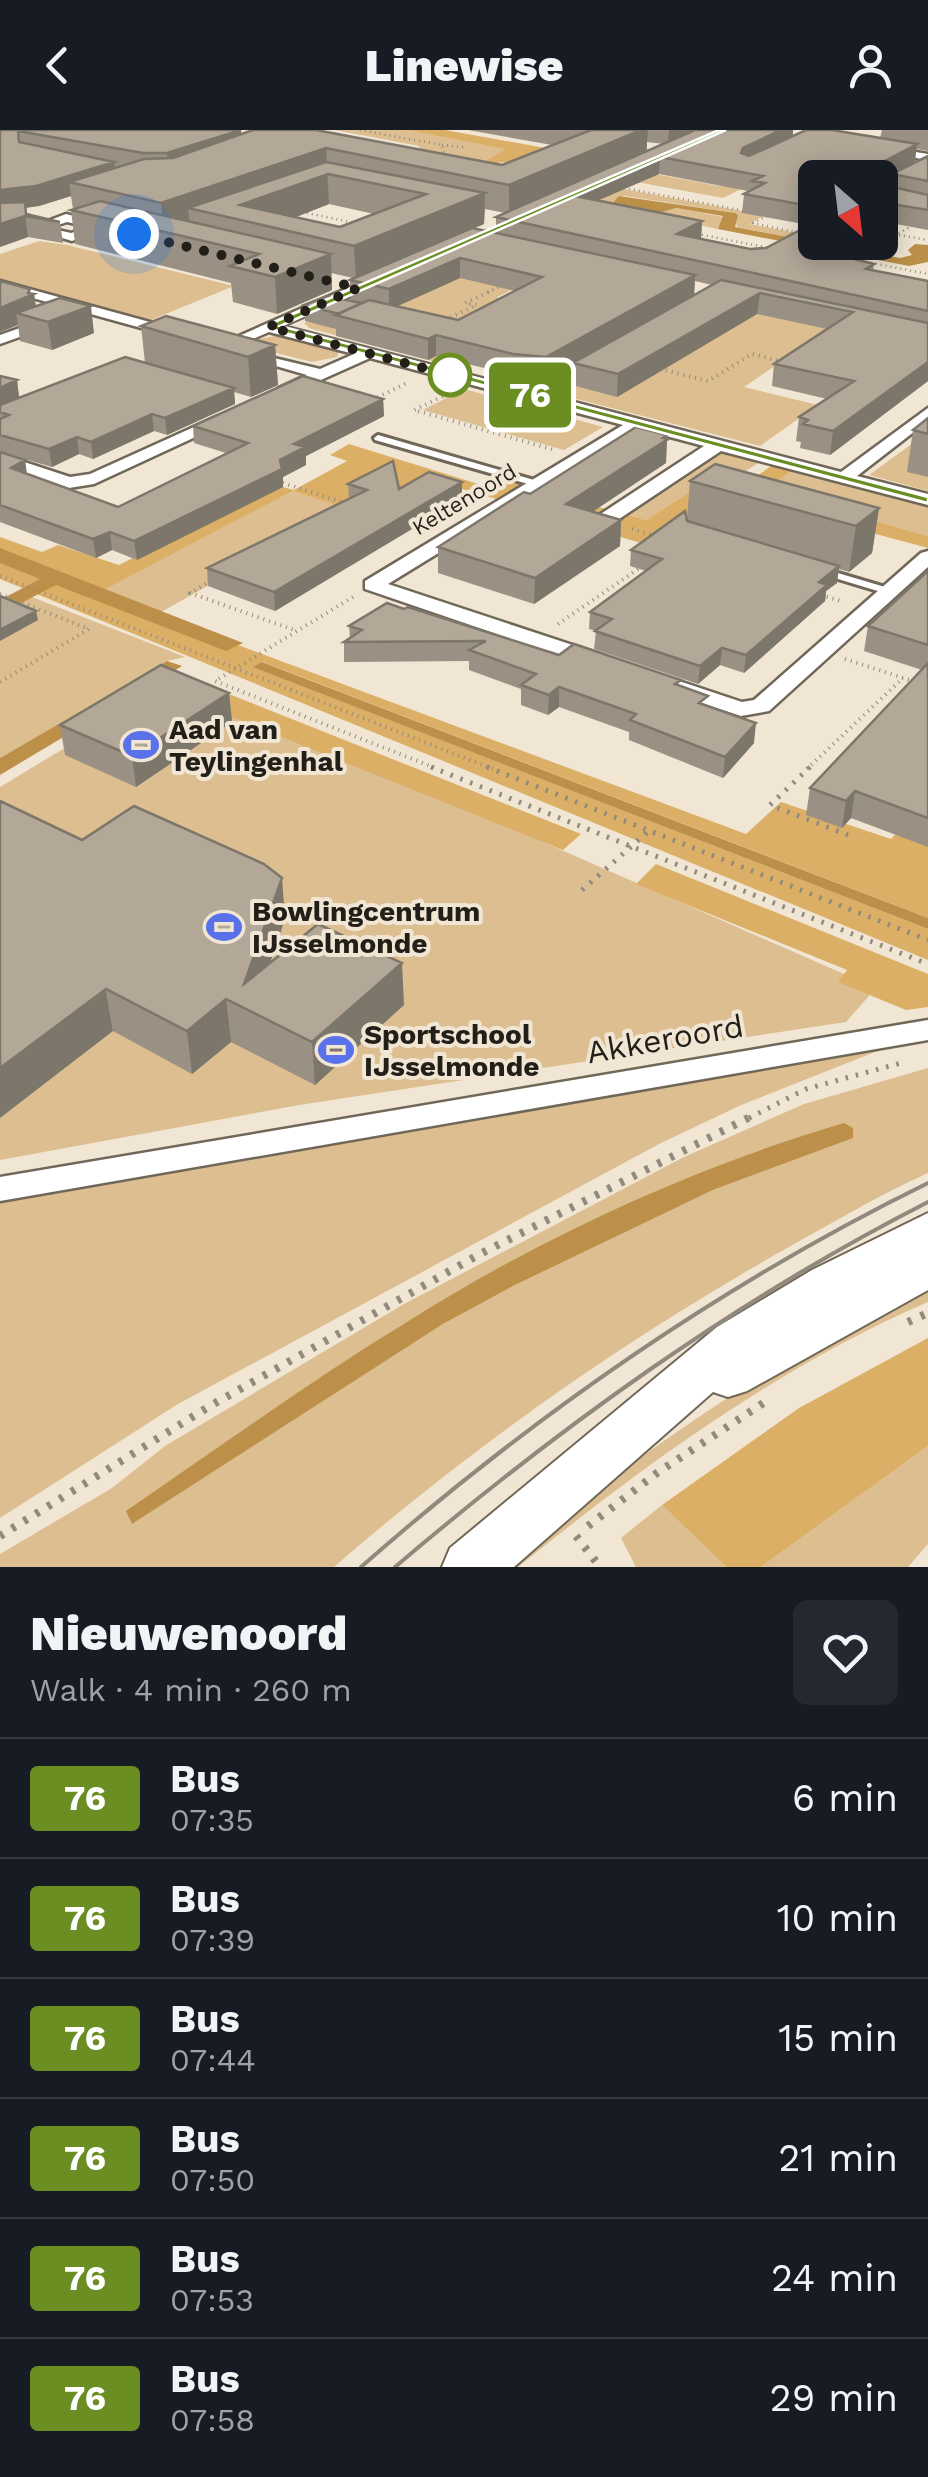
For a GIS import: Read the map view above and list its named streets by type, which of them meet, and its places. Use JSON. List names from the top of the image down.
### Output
{
  "streets": {
    "street": ["Keltenoord", "Akkeroord"]
  },
  "places": {
    "sports": ["Aad van Teylingenhal", "Bowlingcentrum IJsselmonde", "Sportschool IJsselmonde"]
  },
  "lines": ["bus line 76"],
  "north": "bottom right",
  "page": {
    "header": "Linewise",
    "on_map": "76",
    "heading": ["Nieuwenoord", "Walk · 4 min · 260 m"],
    "list": [
      {
        "mark": "76",
        "name": "Bus",
        "note": "07:35",
        "value": "6 min"
      },
      {
        "mark": "76",
        "name": "Bus",
        "note": "07:39",
        "value": "10 min"
      },
      {
        "mark": "76",
        "name": "Bus",
        "note": "07:44",
        "value": "15 min"
      },
      {
        "mark": "76",
        "name": "Bus",
        "note": "07:50",
        "value": "21 min"
      },
      {
        "mark": "76",
        "name": "Bus",
        "note": "07:53",
        "value": "24 min"
      },
      {
        "mark": "76",
        "name": "Bus",
        "note": "07:58",
        "value": "29 min"
      }
    ]
  }
}
